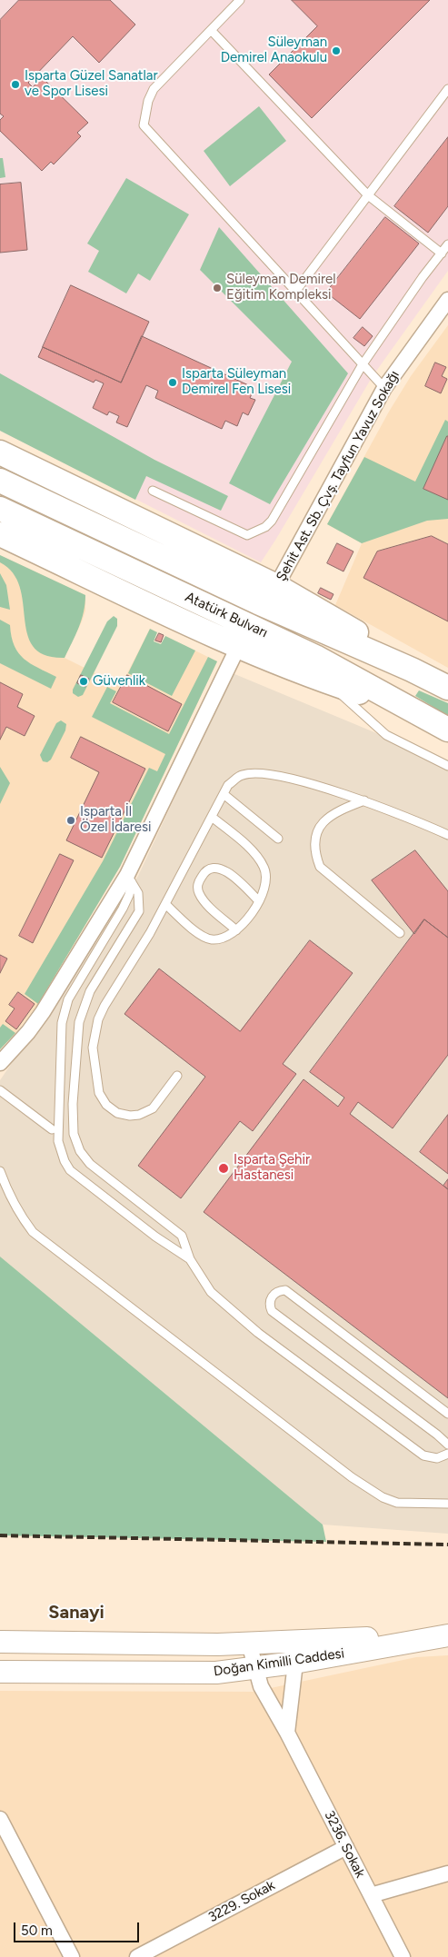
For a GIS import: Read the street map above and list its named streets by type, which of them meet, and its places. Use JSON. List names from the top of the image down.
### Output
{
  "streets": {
    "main road": ["Atatürk Bulvarı", "Doğan Kimilli Caddesi"],
    "street": ["Şehit Ast. Sb. Çvş. Tayfun Yavuz Sokağı", "3236. Sokak", "3229. Sokak"]
  },
  "crossings": [
    ["Doğan Kimilli Caddesi", "3236. Sokak"],
    ["3236. Sokak", "3229. Sokak"]
  ],
  "districts": ["Sanayi"],
  "places": [
    "Süleyman Demirel Anaokulu",
    "Isparta Güzel Sanatlar ve Spor Lisesi",
    "Süleyman Demirel Eğitim Kompleksi",
    "Isparta Süleyman Demirel Fen Lisesi",
    "Güvenlik",
    "Isparta İl Özel İdaresi",
    "Isparta Şehir Hastanesi"
  ],
  "scale_bar": "50 m"
}
